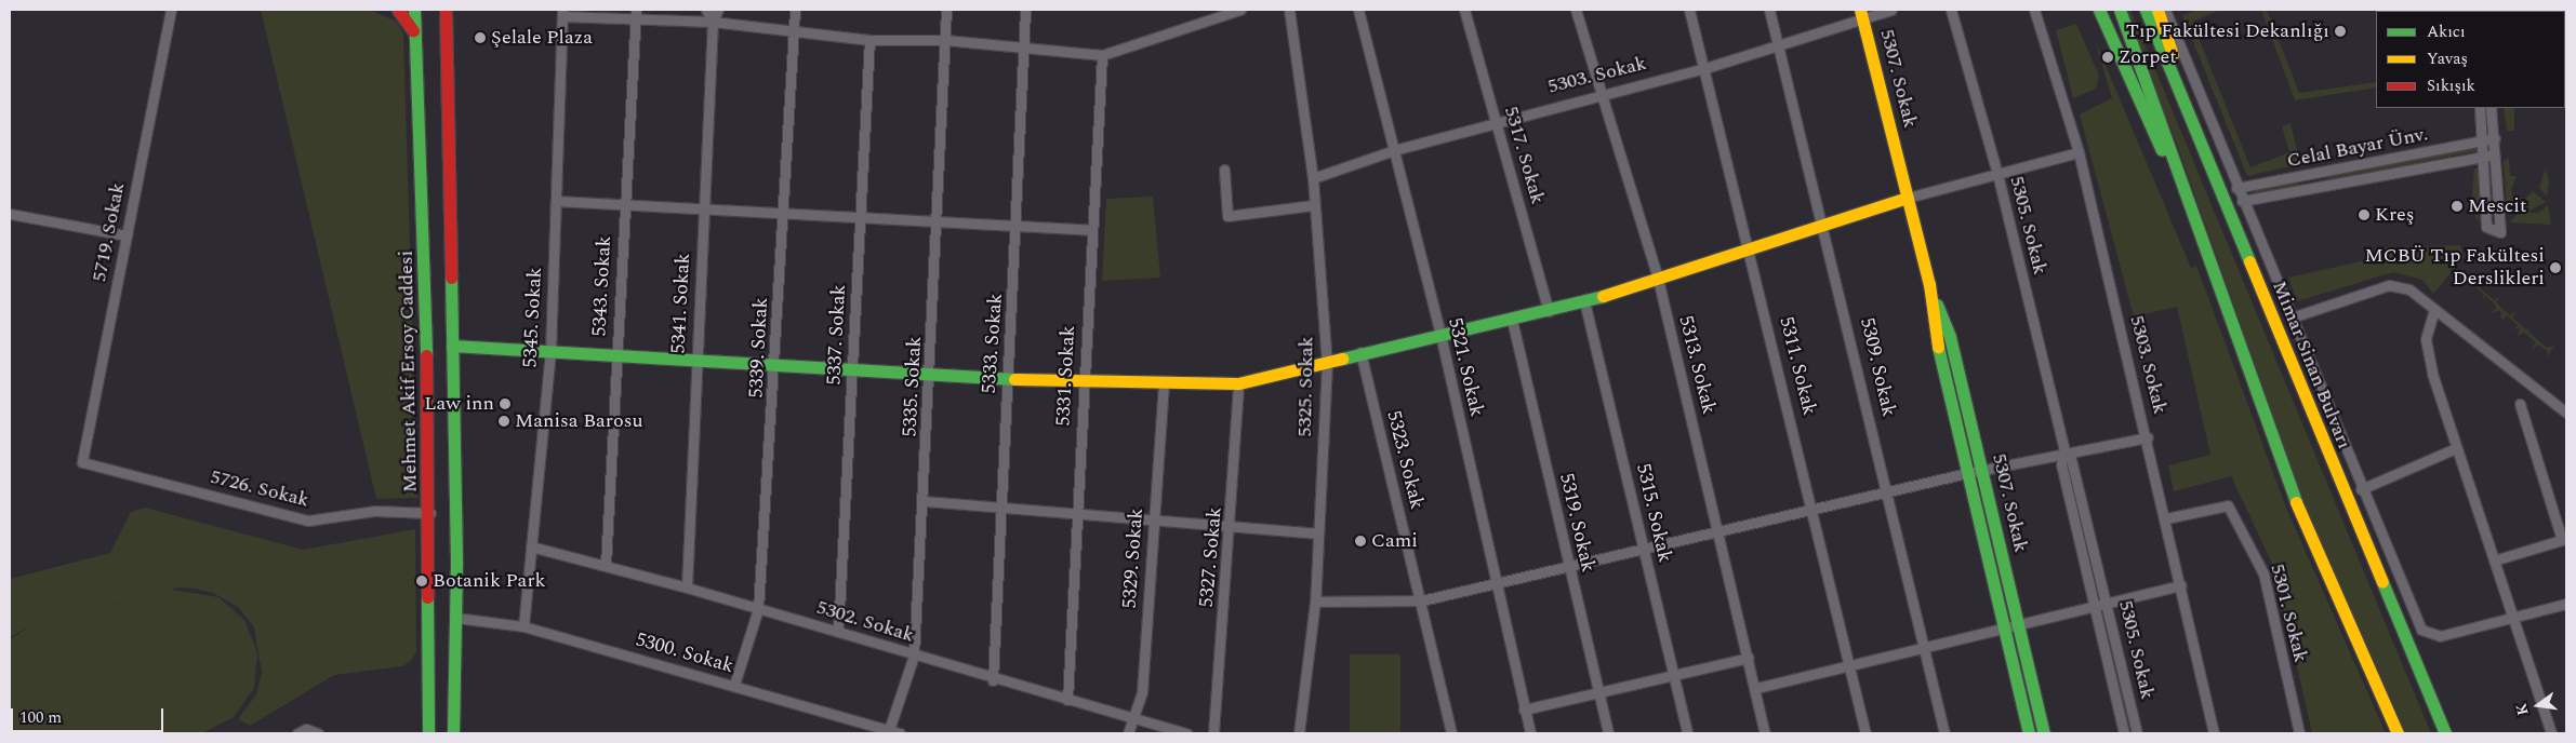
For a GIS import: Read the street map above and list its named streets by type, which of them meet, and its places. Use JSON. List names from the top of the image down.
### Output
{
  "streets": {
    "main road": ["5307. Sokak", "Mimar Sinan Bulvarı", "Mehmet Akif Ersoy Caddesi"],
    "street": [
      "5303. Sokak",
      "Celal Bayar Ünv.",
      "5317. Sokak",
      "5305. Sokak",
      "5719. Sokak",
      "5343. Sokak",
      "5341. Sokak",
      "5345. Sokak",
      "5337. Sokak",
      "5333. Sokak",
      "5339. Sokak",
      "5313. Sokak",
      "5311. Sokak",
      "5321. Sokak",
      "5309. Sokak",
      "5331. Sokak",
      "5335. Sokak",
      "5325. Sokak",
      "5323. Sokak",
      "5726. Sokak",
      "5315. Sokak",
      "5319. Sokak",
      "5327. Sokak",
      "5329. Sokak",
      "5301. Sokak",
      "5302. Sokak",
      "5300. Sokak"
    ]
  },
  "crossings": [
    ["5303. Sokak", "5307. Sokak"],
    ["5303. Sokak", "5317. Sokak"],
    ["5303. Sokak", "5313. Sokak"],
    ["5303. Sokak", "5311. Sokak"],
    ["5303. Sokak", "5321. Sokak"],
    ["5303. Sokak", "5309. Sokak"],
    ["5303. Sokak", "5325. Sokak"],
    ["5303. Sokak", "5301. Sokak"],
    ["5719. Sokak", "5726. Sokak"],
    ["5343. Sokak", "5302. Sokak"],
    ["5341. Sokak", "5302. Sokak"],
    ["5345. Sokak", "5302. Sokak"],
    ["5345. Sokak", "5300. Sokak"],
    ["5337. Sokak", "5302. Sokak"],
    ["5333. Sokak", "5302. Sokak"],
    ["5339. Sokak", "5302. Sokak"],
    ["5339. Sokak", "5300. Sokak"],
    ["Mehmet Akif Ersoy Caddesi", "5726. Sokak"],
    ["5331. Sokak", "5302. Sokak"],
    ["5335. Sokak", "5302. Sokak"],
    ["5335. Sokak", "5300. Sokak"],
    ["5329. Sokak", "5302. Sokak"]
  ],
  "places": [
    "Tıp Fakültesi Dekanlığı",
    "Şelale Plaza",
    "Zorpet",
    "Mescit",
    "Kreş",
    "MCBÜ Tıp Fakültesi Derslikleri",
    "Law inn",
    "Manisa Barosu",
    "Cami",
    "Botanik Park"
  ],
  "legend": ["Akıcı", "Yavaş", "Sıkışık"],
  "scale_bar": "100 m",
  "north": "left"
}
